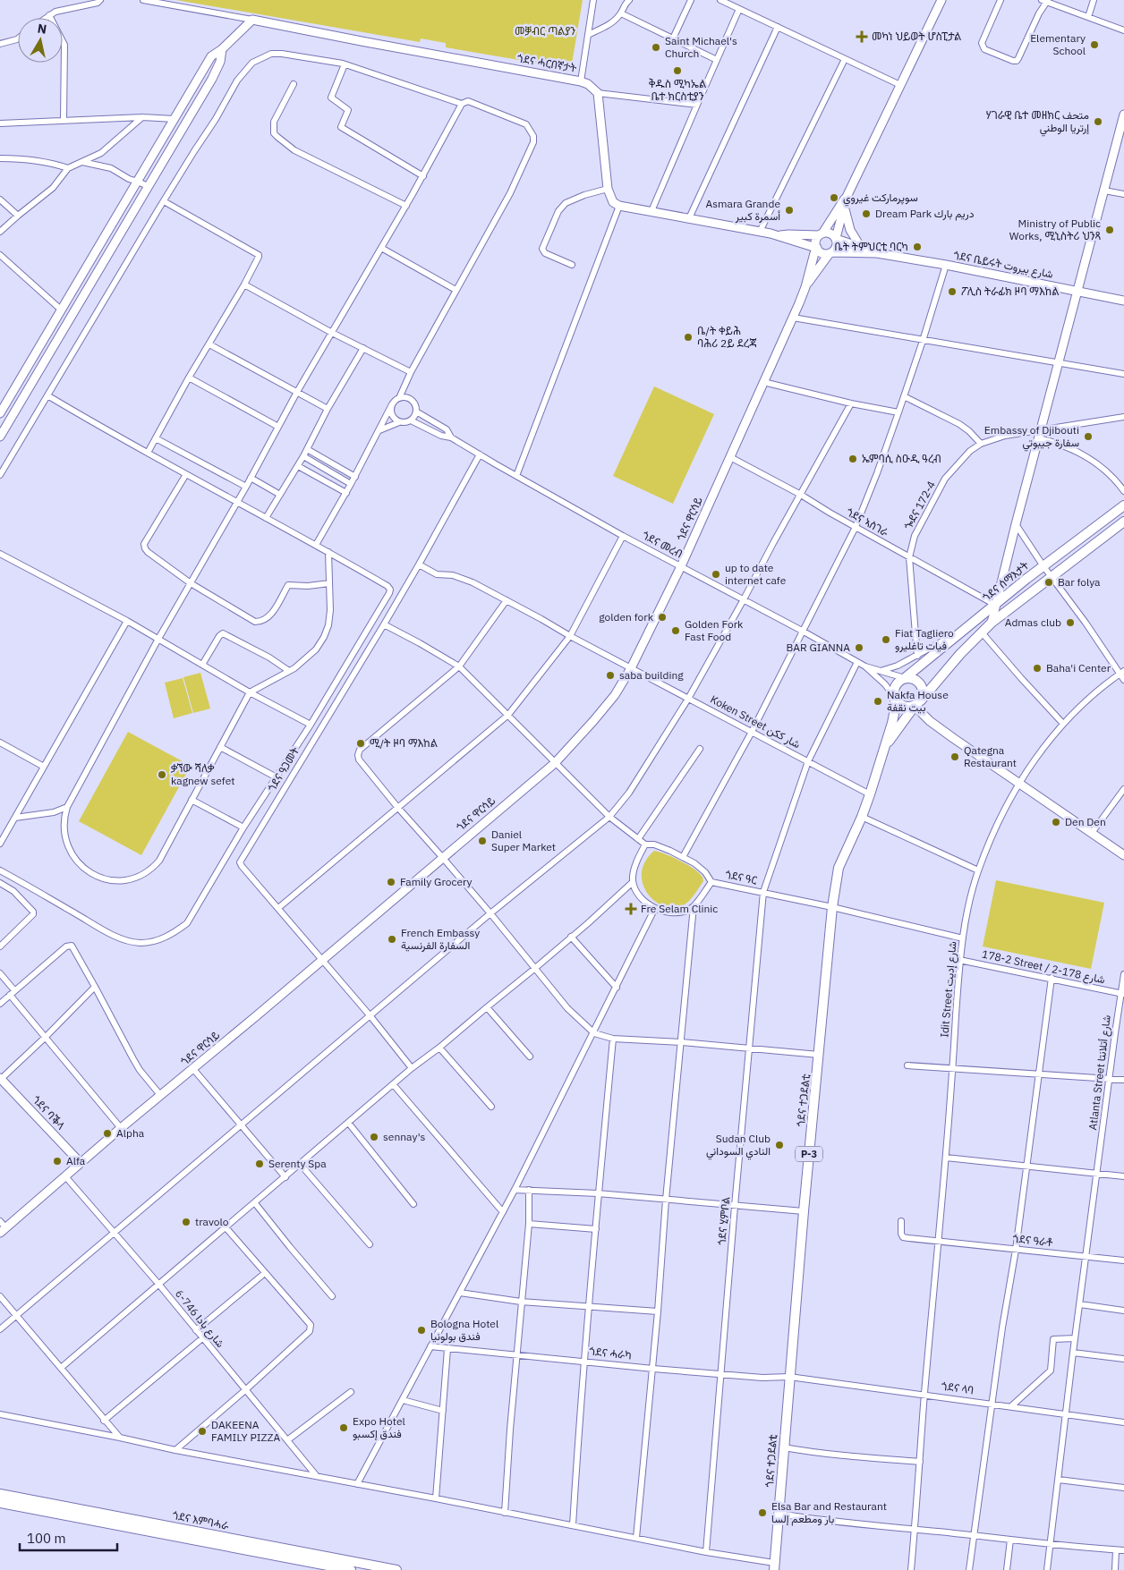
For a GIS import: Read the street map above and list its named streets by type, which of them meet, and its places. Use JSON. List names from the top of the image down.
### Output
{
  "streets": {
    "main road": [
      "ጎደና ሓርበኛታት",
      "ጎደና ቤይሩት شارع بيروت",
      "ጎደና ዋርሳይ",
      "ጎደና ሰማእታት",
      "ጎደና ተጋደልቲ",
      "ጎደና ባቕላ",
      "P-3",
      "ጎደና እምባሓራ"
    ],
    "street": [
      "ጐደና 172-4",
      "ጎደና ኣስገራ",
      "ጎደና መረብ",
      "Koken Street شار ككن",
      "ጎደና ዓጋመት",
      "ጎደና ዓር",
      "178-2 Street / شارع 178-2",
      "Idit Street شارع إديت",
      "Atlanta Street شارع أتلانتا",
      "ጎደና ሂምቦል",
      "ጎደና ዓራቶ",
      "شارع بادا 746-6",
      "ጎደና ሓራካ",
      "ጎደና ላባ"
    ]
  },
  "crossings": [
    ["ጐደና 172-4", "ጎደና ኣስገራ"],
    ["ጎደና ዋርሳይ", "ጎደና ኣስገራ"],
    ["ጎደና ዋርሳይ", "ጎደና መረብ"],
    ["ጎደና ዋርሳይ", "Koken Street شار ككن"],
    ["ጎደና ዋርሳይ", "ጎደና ዓጋመት"],
    ["ጎደና ዋርሳይ", "ጎደና ዓር"],
    ["ጎደና ዋርሳይ", "ጎደና ባቕላ"],
    ["ጎደና ዋርሳይ", "شارع بادا 746-6"],
    ["ጎደና ኣስገራ", "ጎደና ሰማእታት"],
    ["ጎደና መረብ", "ጎደና ዓጋመት"],
    ["ጎደና መረብ", "ጎደና ሂምቦል"],
    ["ጎደና ሰማእታት", "ጎደና ተጋደልቲ"],
    ["Koken Street شار ككن", "ጎደና ዓጋመት"],
    ["Koken Street شار ككن", "ጎደና ተጋደልቲ"],
    ["Koken Street شار ككن", "ጎደና ሂምቦል"],
    ["ጎደና ዓጋመት", "ጎደና ዓር"],
    ["ጎደና ዓር", "Idit Street شارع إديت"],
    ["ጎደና ዓር", "ጎደና ተጋደልቲ"],
    ["ጎደና ዓር", "ጎደና ሂምቦል"],
    ["178-2 Street / شارع 178-2", "Idit Street شارع إديت"],
    ["178-2 Street / شارع 178-2", "Atlanta Street شارع أتلانتا"],
    ["Idit Street شارع إديت", "ጎደና ዓራቶ"],
    ["Idit Street شارع إديت", "ጎደና ላባ"],
    ["Atlanta Street شارع أتلانتا", "ጎደና ዓራቶ"],
    ["Atlanta Street شارع أتلانتا", "ጎደና ላባ"],
    ["ጎደና ተጋደልቲ", "ጎደና ሓራካ"],
    ["ጎደና ተጋደልቲ", "ጎደና ላባ"],
    ["ጎደና ሂምቦል", "ጎደና ሓራካ"],
    ["ጎደና ሓራካ", "ጎደና ላባ"]
  ],
  "parks": ["መቓብር ጣልያን"],
  "places": {
    "health": ["መካነ ህይወት ሆስፒታል", "Fre Selam Clinic"],
    "other": [
      "Elementary School",
      "Saint Michael's Church",
      "ቅዱስ ሚካኤል ቤተ ክርስቲያን",
      "ሃገራዊ ቤተ መዘክር متحف إرتريا الوطني",
      "سوپرمارکت غيروي",
      "Asmara Grande أسمرة كبير",
      "Dream Park دريم بارك",
      "Ministry of Public Works, ሚኒስትሪ ህንጻ",
      "ቤት ትምህርቲ ባርካ",
      "ፖሊስ ትራፊክ ዞባ ማእከል",
      "ቤ/ት ቀይሕ ባሕሪ 2ይ ደረጃ",
      "Embassy of Djibouti سفارة جيبوتي",
      "ኤምባሲ ስዑዲ ዓረብ",
      "up to date internet cafe",
      "Bar folya",
      "golden fork",
      "Admas club",
      "Golden Fork Fast Food",
      "Fiat Tagliero فيات تاغليرو",
      "BAR GIANNA",
      "Baha'i Center",
      "saba building",
      "Nakfa House بيت نقفة",
      "ሚ/ት ዞባ ማእከል",
      "Qategna Restaurant",
      "ቃኘው ሻለቃ kagnew sefet",
      "Den Den",
      "Daniel Super Market",
      "Family Grocery",
      "French Embassy السفارة الفرنسية",
      "Alpha",
      "sennay's",
      "Sudan Club النادي السوداني",
      "Alfa",
      "Serenty Spa",
      "travolo",
      "Bologna Hotel فندق بولونيا",
      "Expo Hotel فندق إكسبو",
      "DAKEENA FAMILY PIZZA",
      "Elsa Bar and Restaurant بار ومطعم إلسا"
    ]
  },
  "scale_bar": "100 m",
  "north": "top"
}
